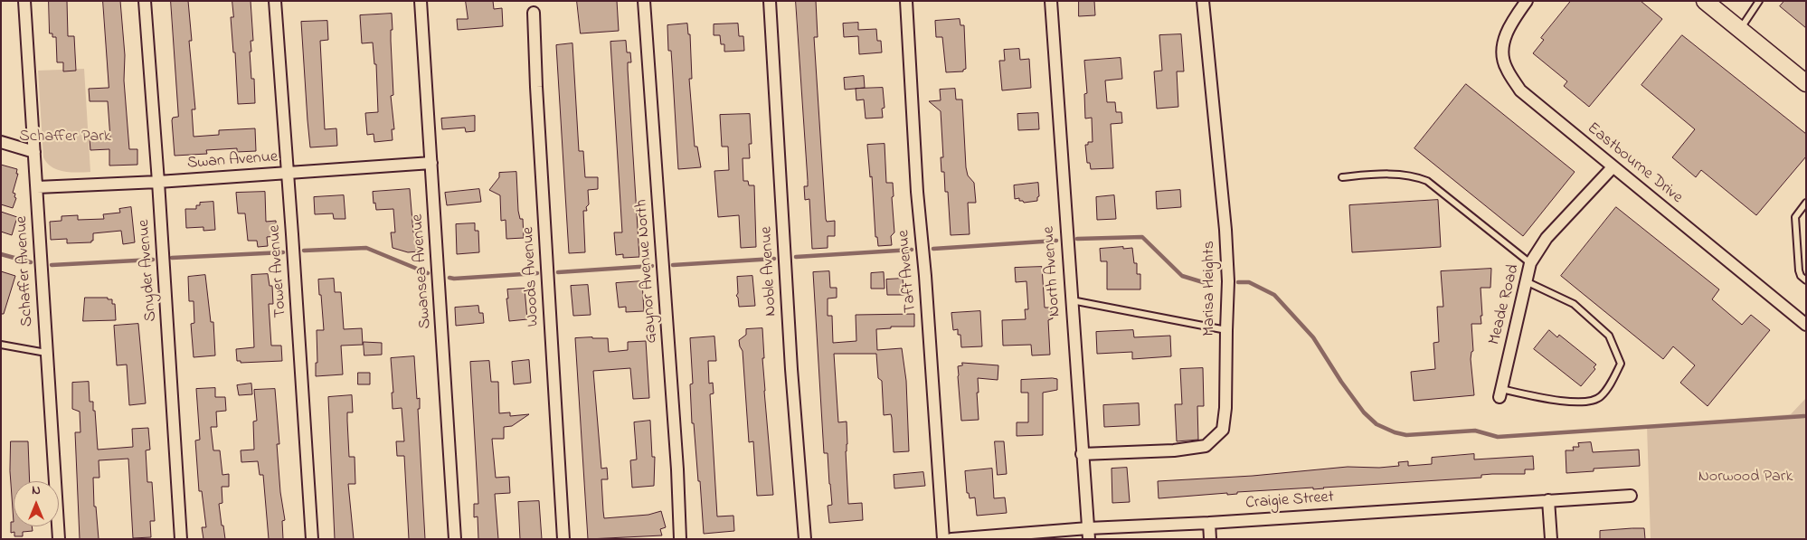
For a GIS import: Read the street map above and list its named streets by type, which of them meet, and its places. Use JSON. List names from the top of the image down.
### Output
{
  "streets": {
    "street": [
      "Swan Avenue",
      "Eastbourne Drive",
      "Snyder Avenue",
      "Schaffer Avenue",
      "Tower Avenue",
      "Swansea Avenue",
      "Gaynor Avenue North",
      "Noble Avenue",
      "Taft Avenue",
      "North Avenue",
      "Woods Avenue",
      "Marisa Heights",
      "Meade Road",
      "Craigie Street"
    ]
  },
  "crossings": [
    ["Swan Avenue", "Snyder Avenue"],
    ["Swan Avenue", "Schaffer Avenue"],
    ["Swan Avenue", "Tower Avenue"],
    ["Swan Avenue", "Swansea Avenue"],
    ["Eastbourne Drive", "Meade Road"],
    ["North Avenue", "Marisa Heights"],
    ["North Avenue", "Craigie Street"]
  ],
  "parks": ["Schaffer Park", "Norwood Park"],
  "north": "top"
}
